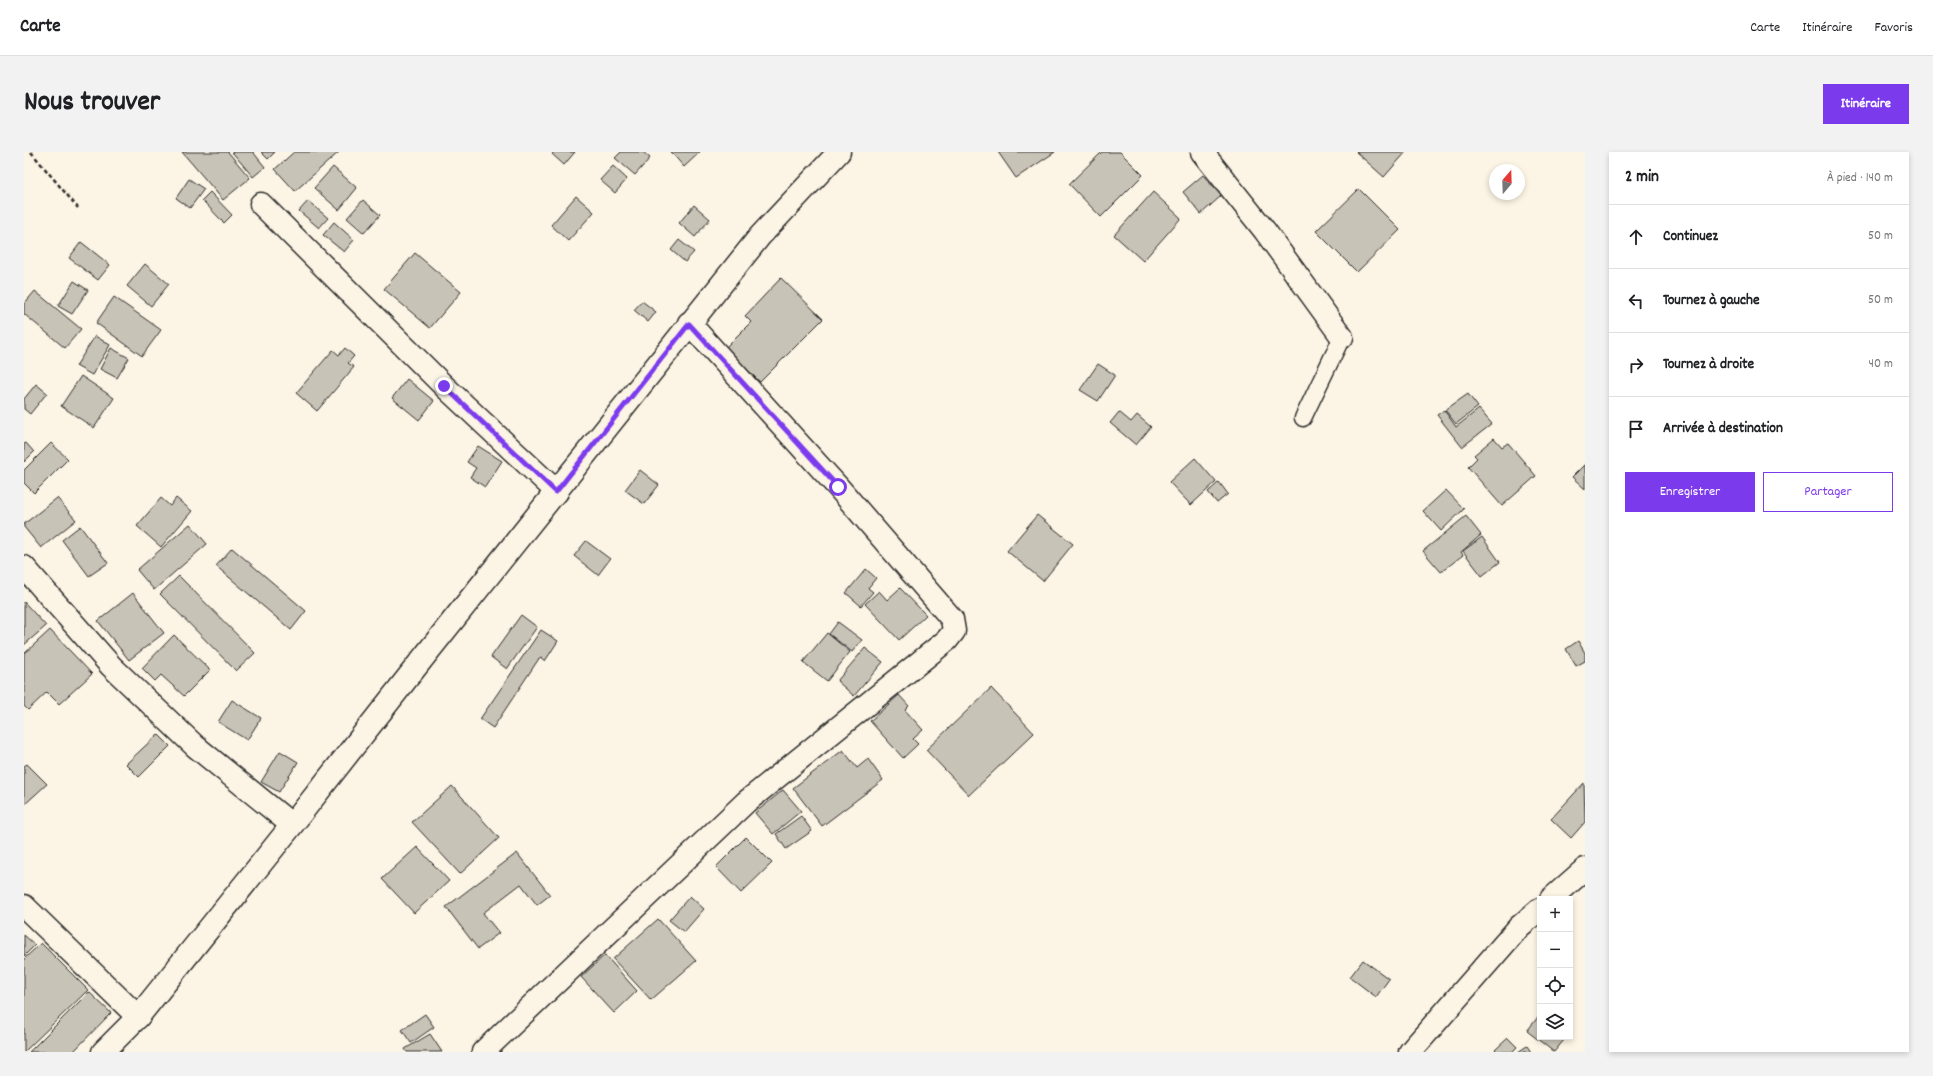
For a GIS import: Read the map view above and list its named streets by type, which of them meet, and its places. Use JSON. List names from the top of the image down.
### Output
{
  "north": "top",
  "page": {
    "header": "Carte",
    "nav": ["Carte", "Itinéraire", "Favoris"],
    "title": "Nous trouver",
    "buttons": [
      "Itinéraire",
      ["Enregistrer", "Partager"]
    ],
    "heading": ["2 min", "À pied · 140 m"],
    "list": [
      ["Continuez", "50 m"],
      ["Tournez à gauche", "50 m"],
      ["Tournez à droite", "40 m"],
      "Arrivée à destination"
    ],
    "map_buttons": ["+", "−"]
  }
}
